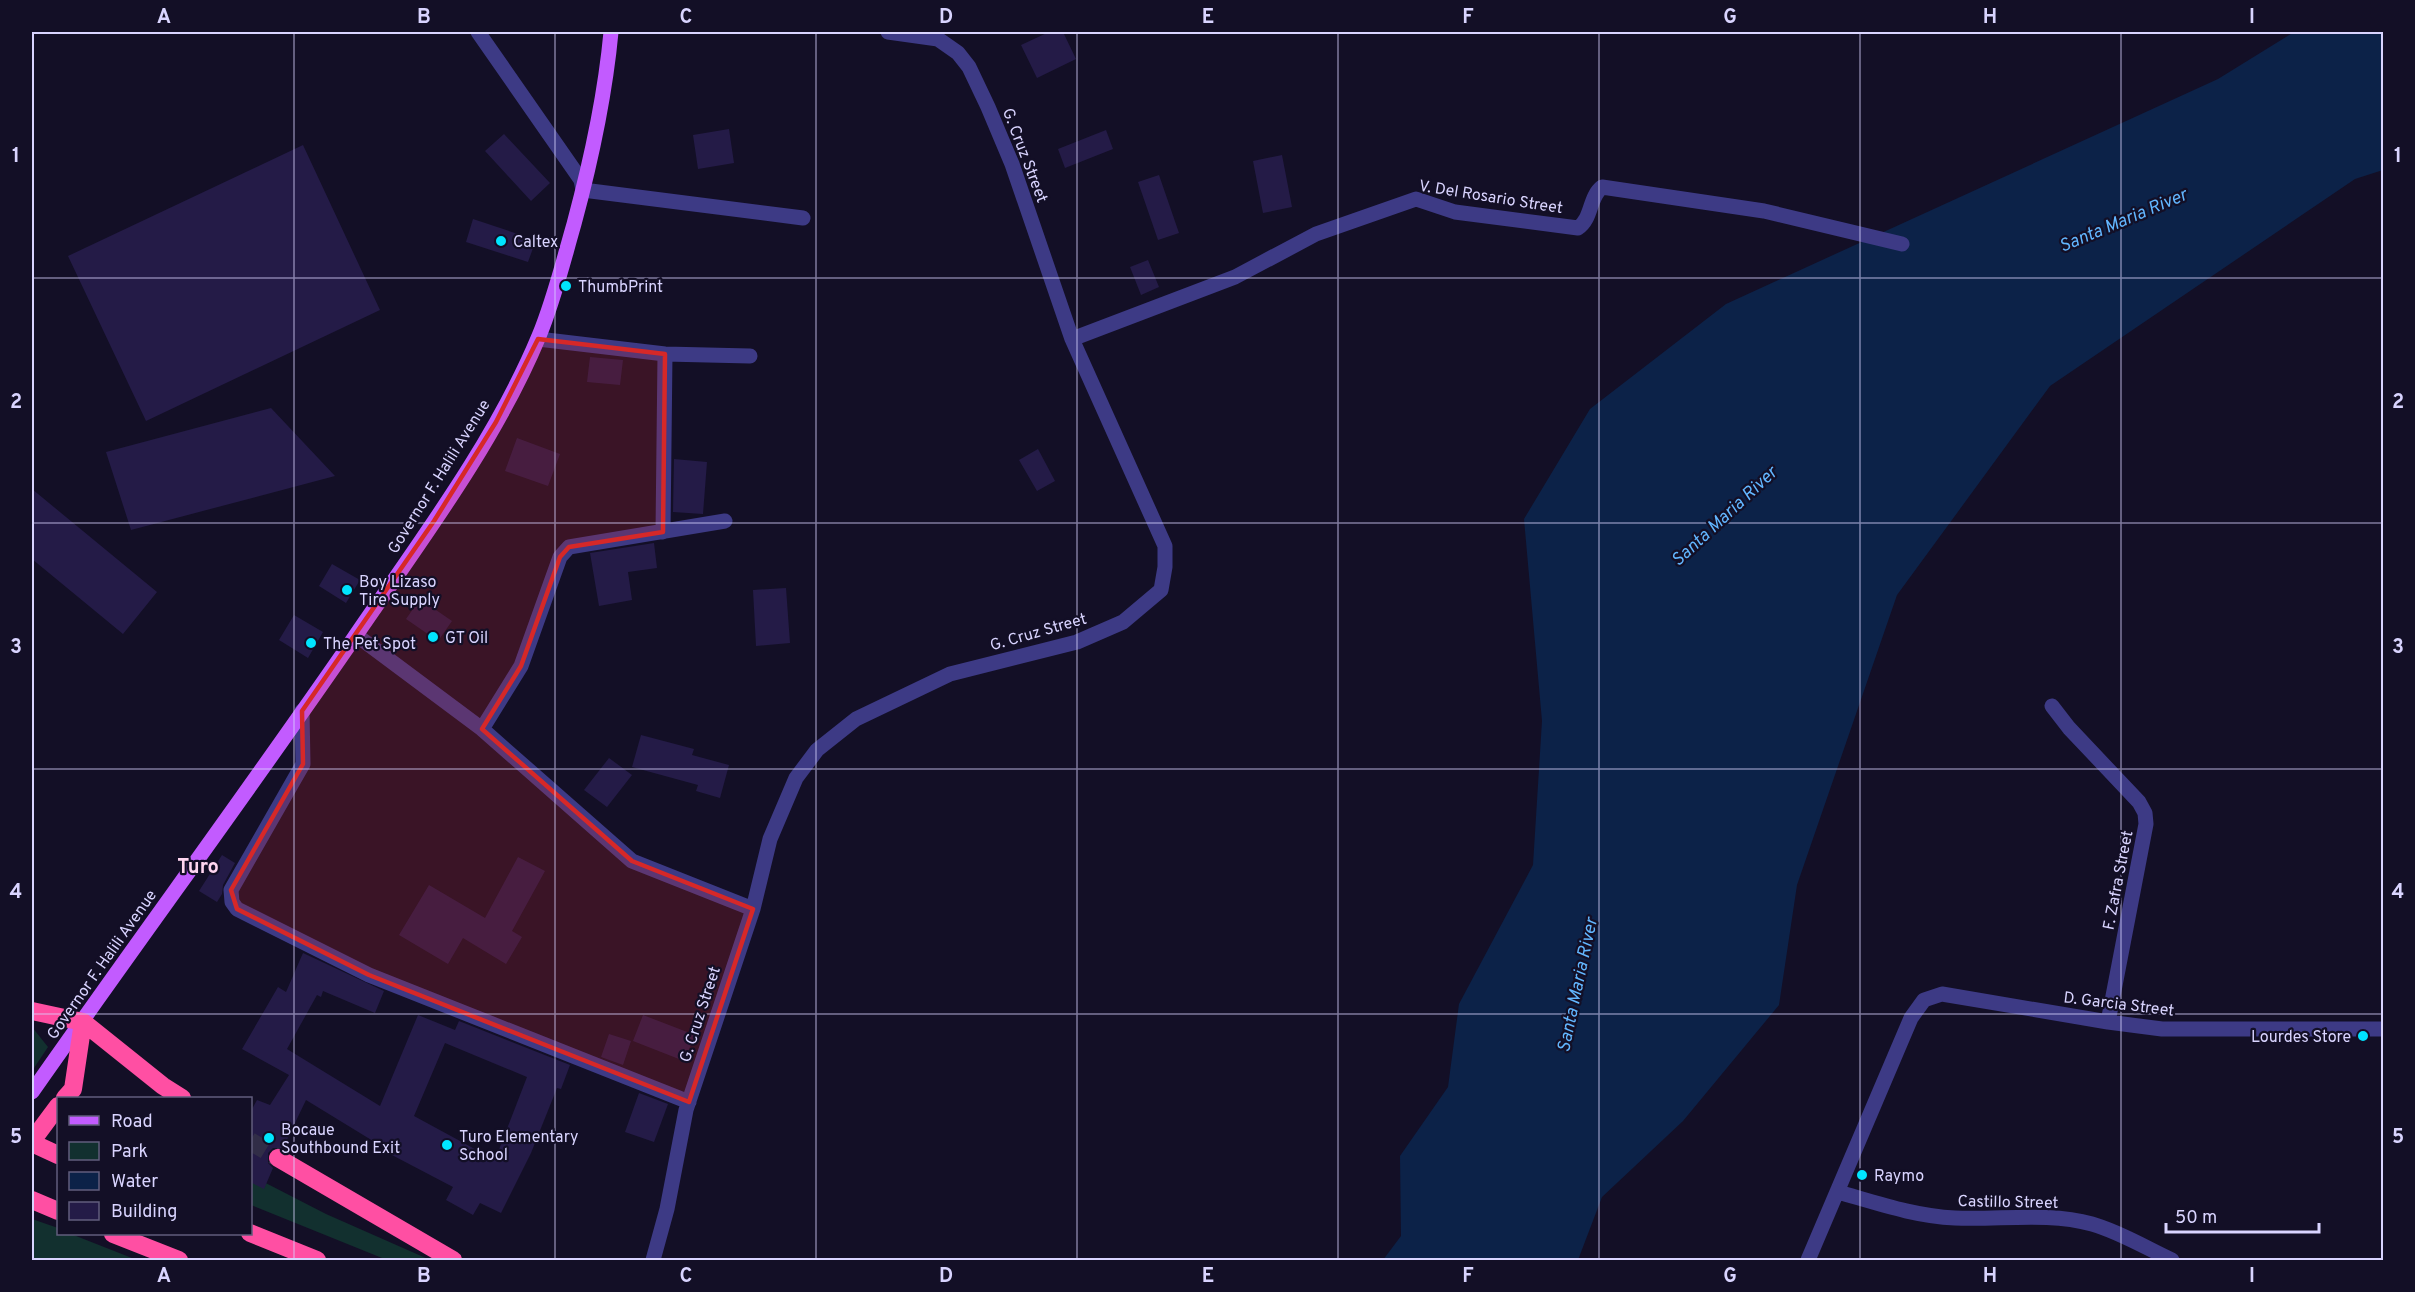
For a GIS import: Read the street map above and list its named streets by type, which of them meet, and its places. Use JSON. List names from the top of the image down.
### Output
{
  "streets": {
    "main road": ["Governor F. Halili Avenue"],
    "street": [
      "G. Cruz Street",
      "V. Del Rosario Street",
      "F. Zafra Street",
      "D. Garcia Street",
      "Castillo Street"
    ]
  },
  "crossings": [
    ["G. Cruz Street", "V. Del Rosario Street"],
    ["F. Zafra Street", "D. Garcia Street"],
    ["D. Garcia Street", "Castillo Street"]
  ],
  "districts": ["Turo"],
  "water": ["Santa Maria River"],
  "places": [
    "Caltex",
    "ThumbPrint",
    "Boy Lizaso Tire Supply",
    "GT Oil",
    "The Pet Spot",
    "Lourdes Store",
    "Bocaue Southbound Exit",
    "Turo Elementary School",
    "Raymo"
  ],
  "legend": [
    "Road",
    "Park",
    "Water",
    "Building"
  ],
  "scale_bar": "50 m",
  "grid": {
    "columns": [
      "A",
      "B",
      "C",
      "D",
      "E",
      "F",
      "G",
      "H",
      "I"
    ],
    "rows": [
      "1",
      "2",
      "3",
      "4",
      "5"
    ]
  }
}
